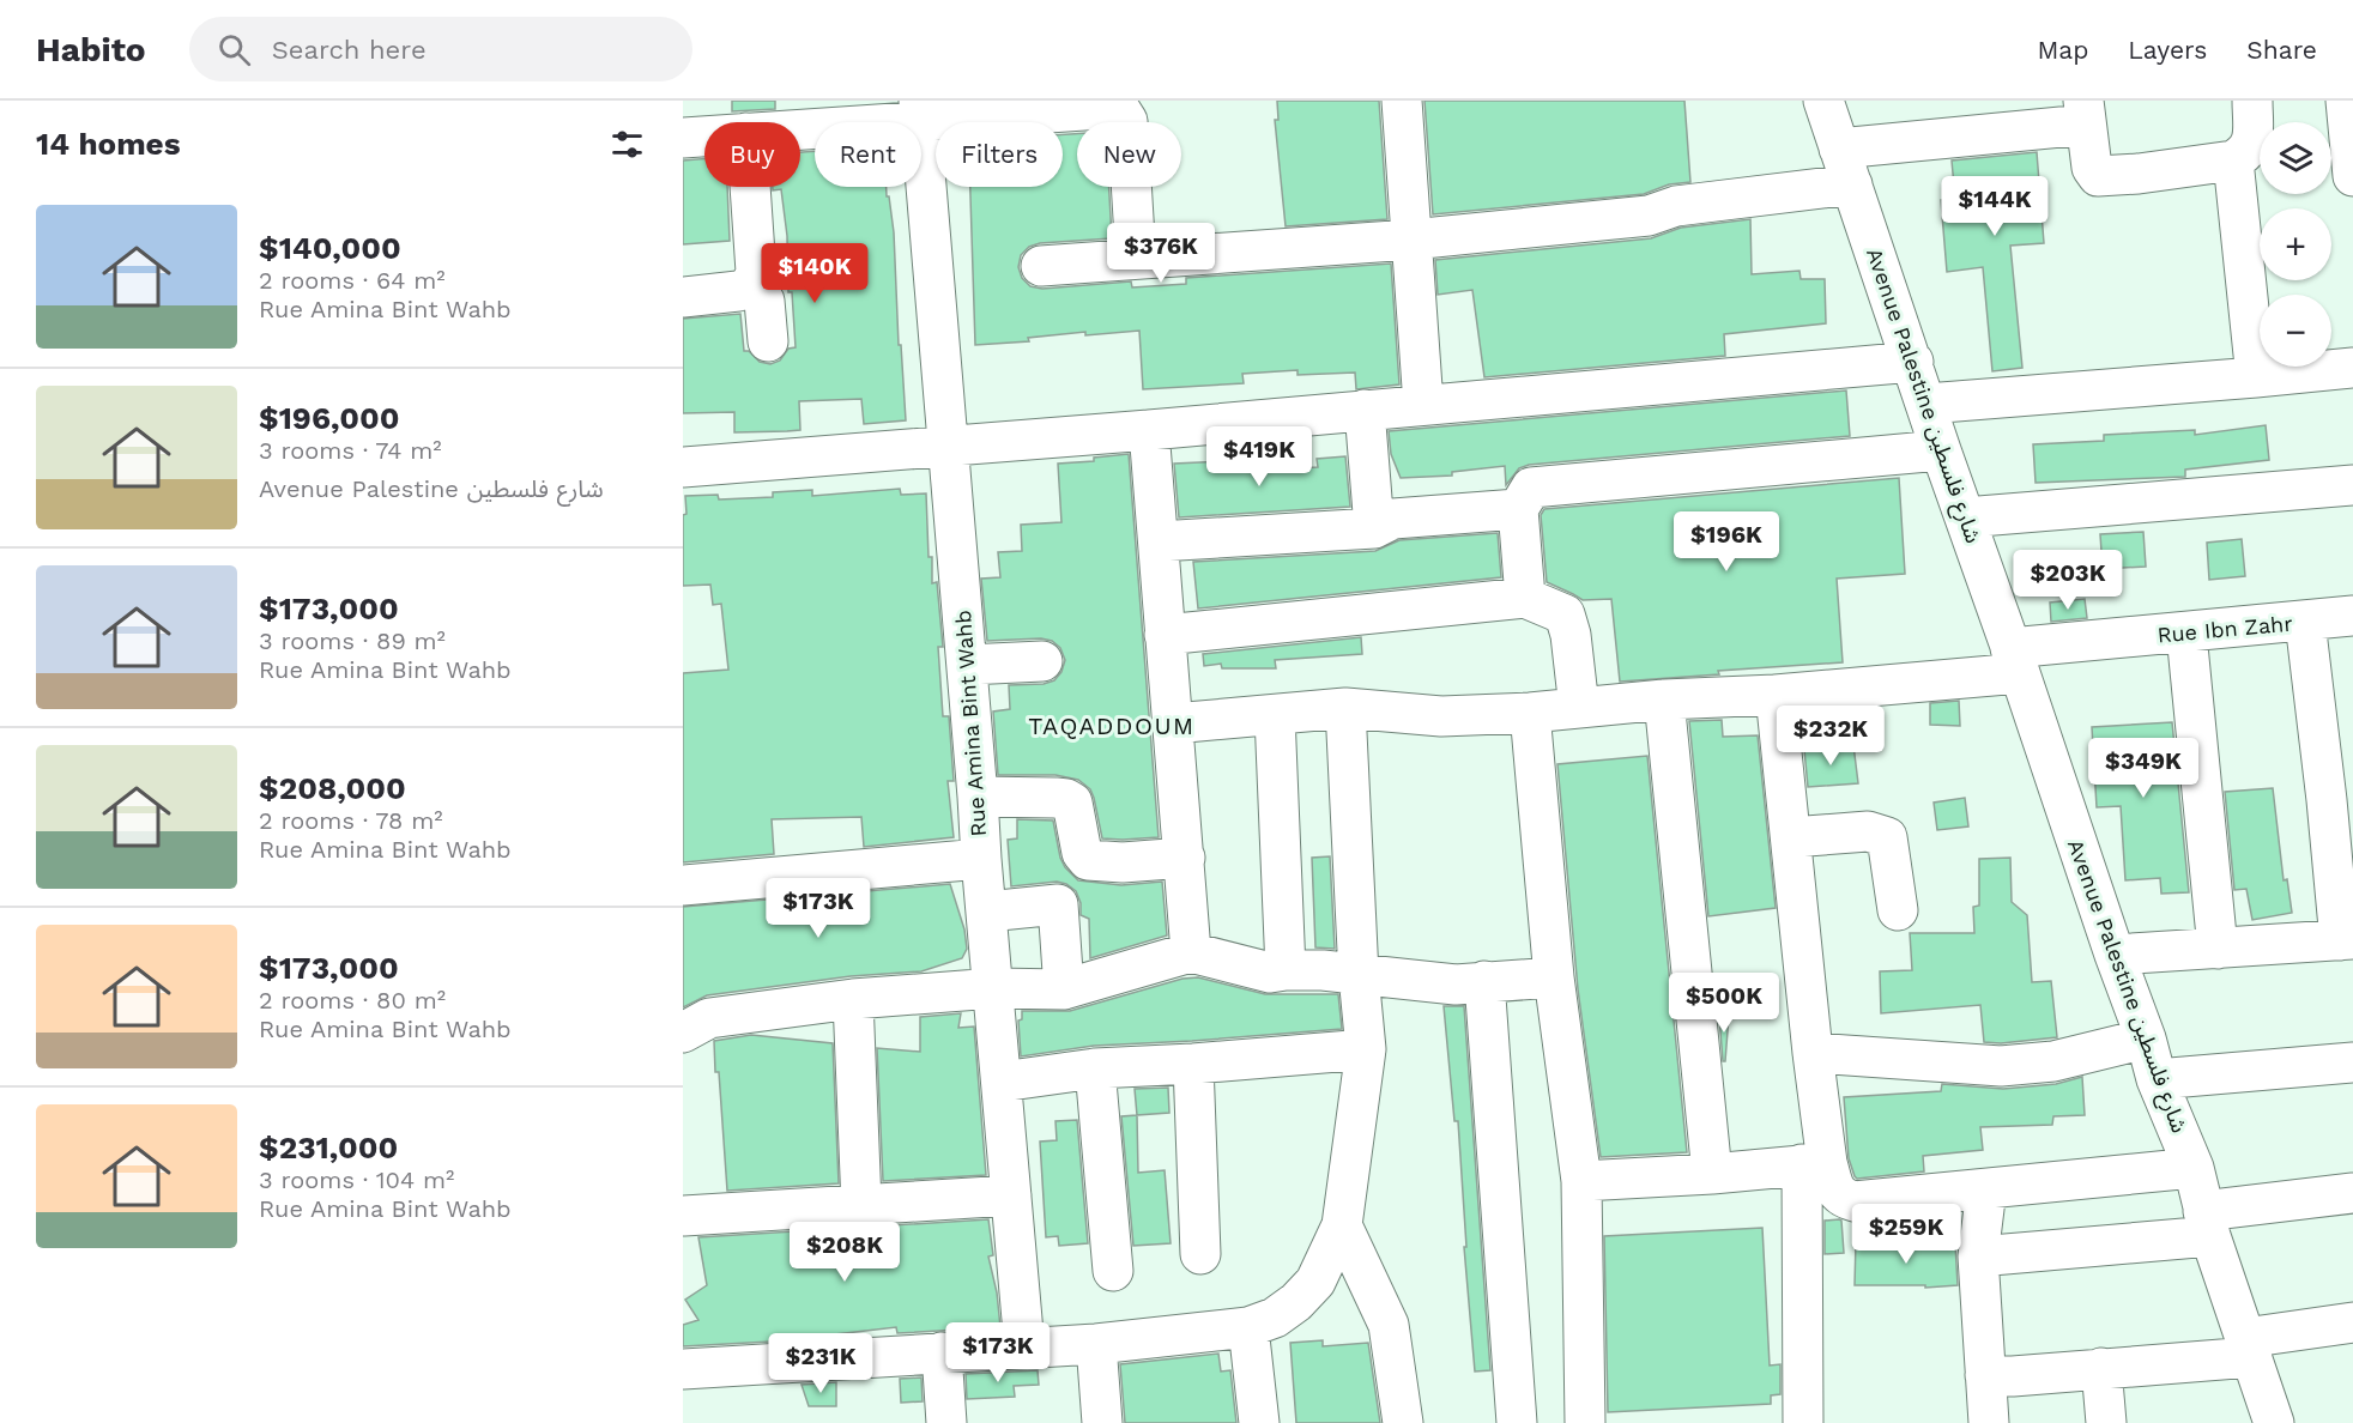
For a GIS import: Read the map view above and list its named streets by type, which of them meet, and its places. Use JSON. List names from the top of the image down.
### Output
{
  "streets": {
    "street": ["Avenue Palestine شارع فلسطين", "Rue Ibn Zahr", "Rue Amina Bint Wahb"]
  },
  "crossings": [
    ["Avenue Palestine شارع فلسطين", "Rue Ibn Zahr"]
  ],
  "districts": ["TAQADDOUM"],
  "page": {
    "header": "Habito",
    "search": "Search here",
    "nav": ["Map", "Layers", "Share"],
    "heading": "14 homes",
    "map_buttons": ["+", "−"],
    "chip": [
      "Buy",
      "Rent",
      "Filters",
      "New"
    ],
    "price": [
      "$144K",
      "$376K",
      "$140K",
      "$419K",
      "$196K",
      "$203K",
      "$232K",
      "$349K",
      "$173K",
      "$500K",
      "$259K",
      "$208K",
      "$173K",
      "$231K"
    ],
    "list": [
      {
        "name": "$140,000",
        "note": "2 rooms · 64 m² · Rue Amina Bint Wahb"
      },
      {
        "name": "$196,000",
        "note": "3 rooms · 74 m² · Avenue Palestine شارع فلسطين"
      },
      {
        "name": "$173,000",
        "note": "3 rooms · 89 m² · Rue Amina Bint Wahb"
      },
      {
        "name": "$208,000",
        "note": "2 rooms · 78 m² · Rue Amina Bint Wahb"
      },
      {
        "name": "$173,000",
        "note": "2 rooms · 80 m² · Rue Amina Bint Wahb"
      },
      {
        "name": "$231,000",
        "note": "3 rooms · 104 m² · Rue Amina Bint Wahb"
      }
    ]
  }
}
